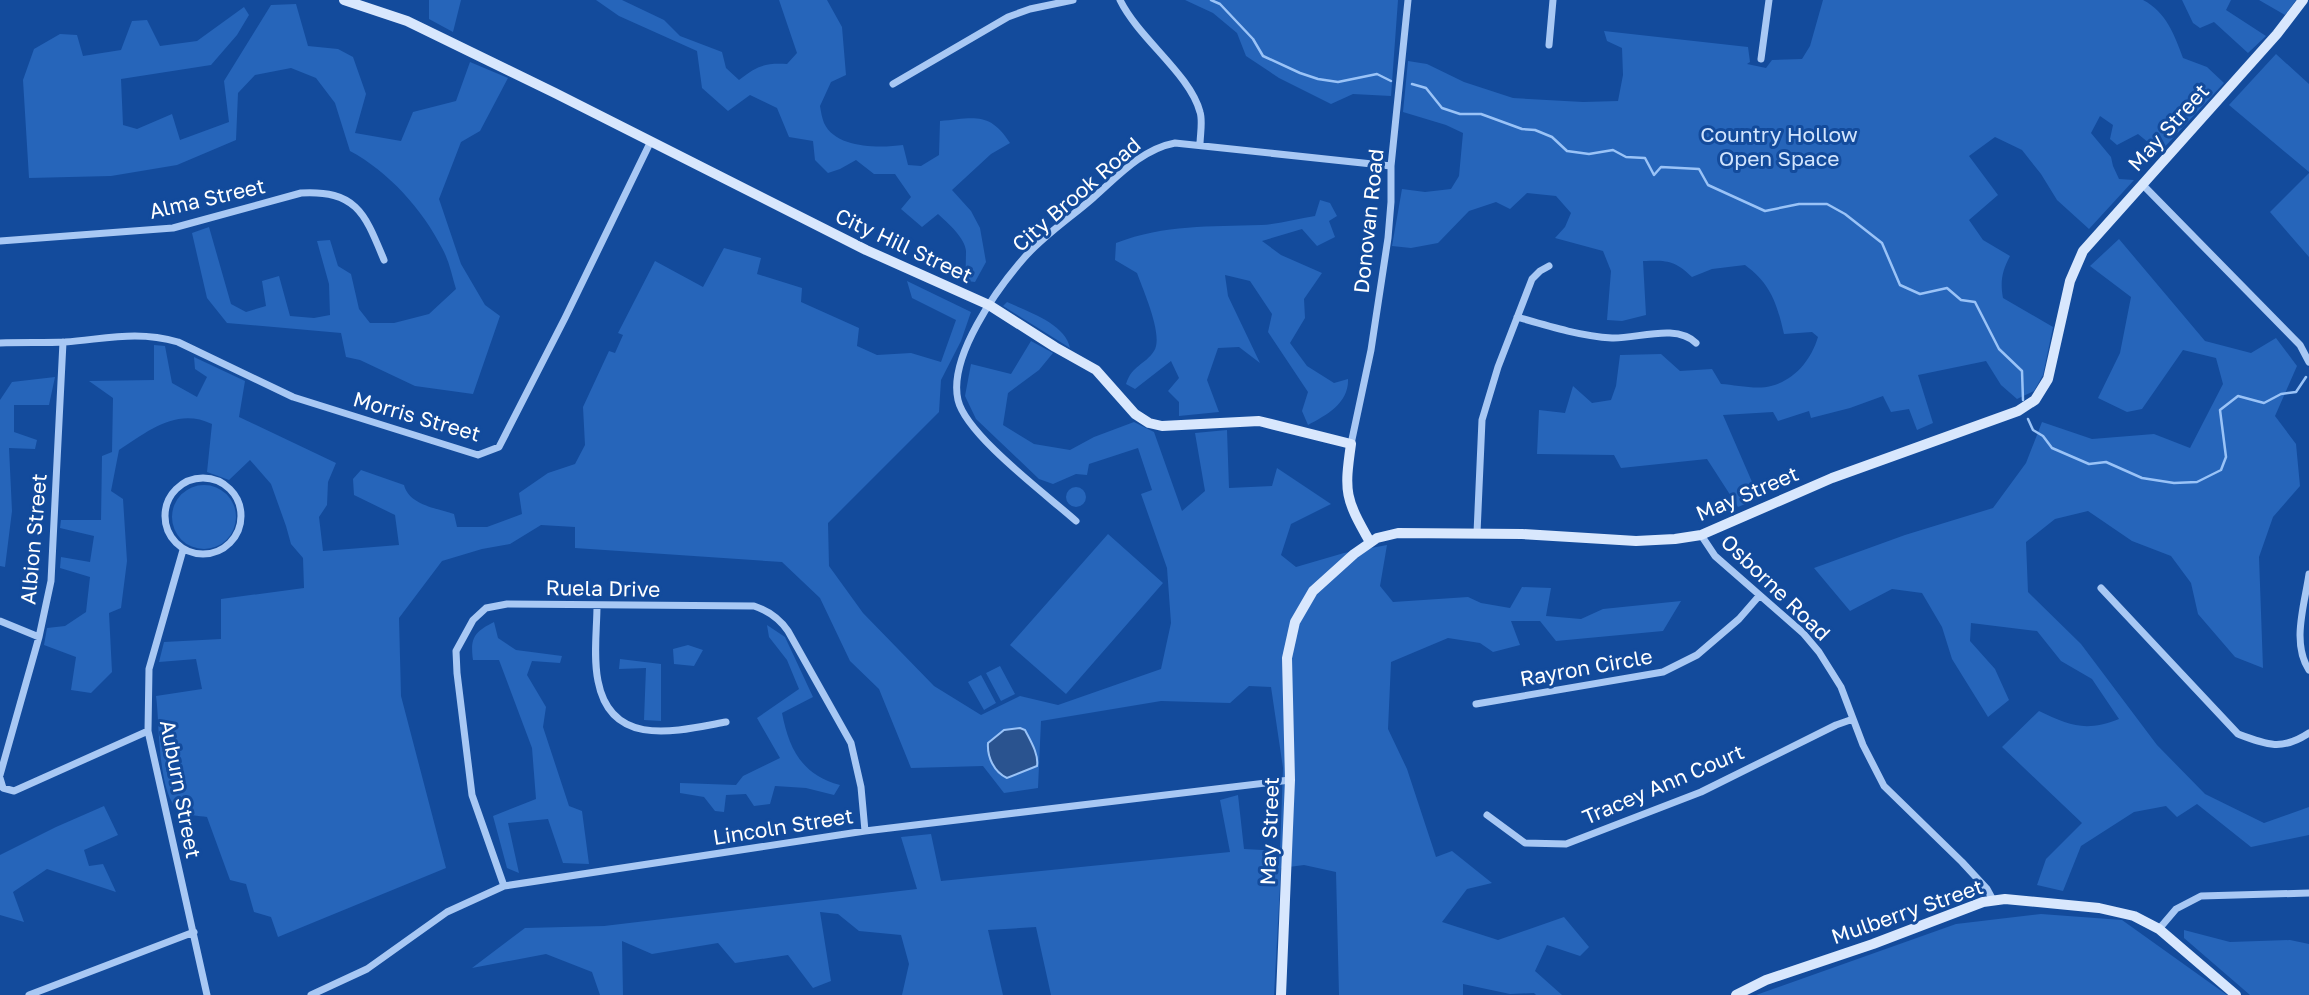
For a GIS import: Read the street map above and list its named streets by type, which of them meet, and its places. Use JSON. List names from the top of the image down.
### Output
{
  "streets": {
    "street": [
      "May Street",
      "City Brook Road",
      "Alma Street",
      "Donovan Road",
      "City Hill Street",
      "Morris Street",
      "Albion Street",
      "Osborne Road",
      "Ruela Drive",
      "Rayron Circle",
      "Tracey Ann Court",
      "Auburn Street",
      "Lincoln Street",
      "Mulberry Street"
    ]
  },
  "crossings": [
    ["May Street", "Osborne Road"],
    ["May Street", "Lincoln Street"],
    ["City Brook Road", "Donovan Road"],
    ["City Brook Road", "City Hill Street"],
    ["Donovan Road", "City Hill Street"],
    ["City Hill Street", "Morris Street"],
    ["Morris Street", "Albion Street"],
    ["Albion Street", "Auburn Street"],
    ["Osborne Road", "Rayron Circle"],
    ["Osborne Road", "Tracey Ann Court"],
    ["Osborne Road", "Mulberry Street"],
    ["Ruela Drive", "Lincoln Street"]
  ],
  "parks": ["Country Hollow Open Space"]
}
